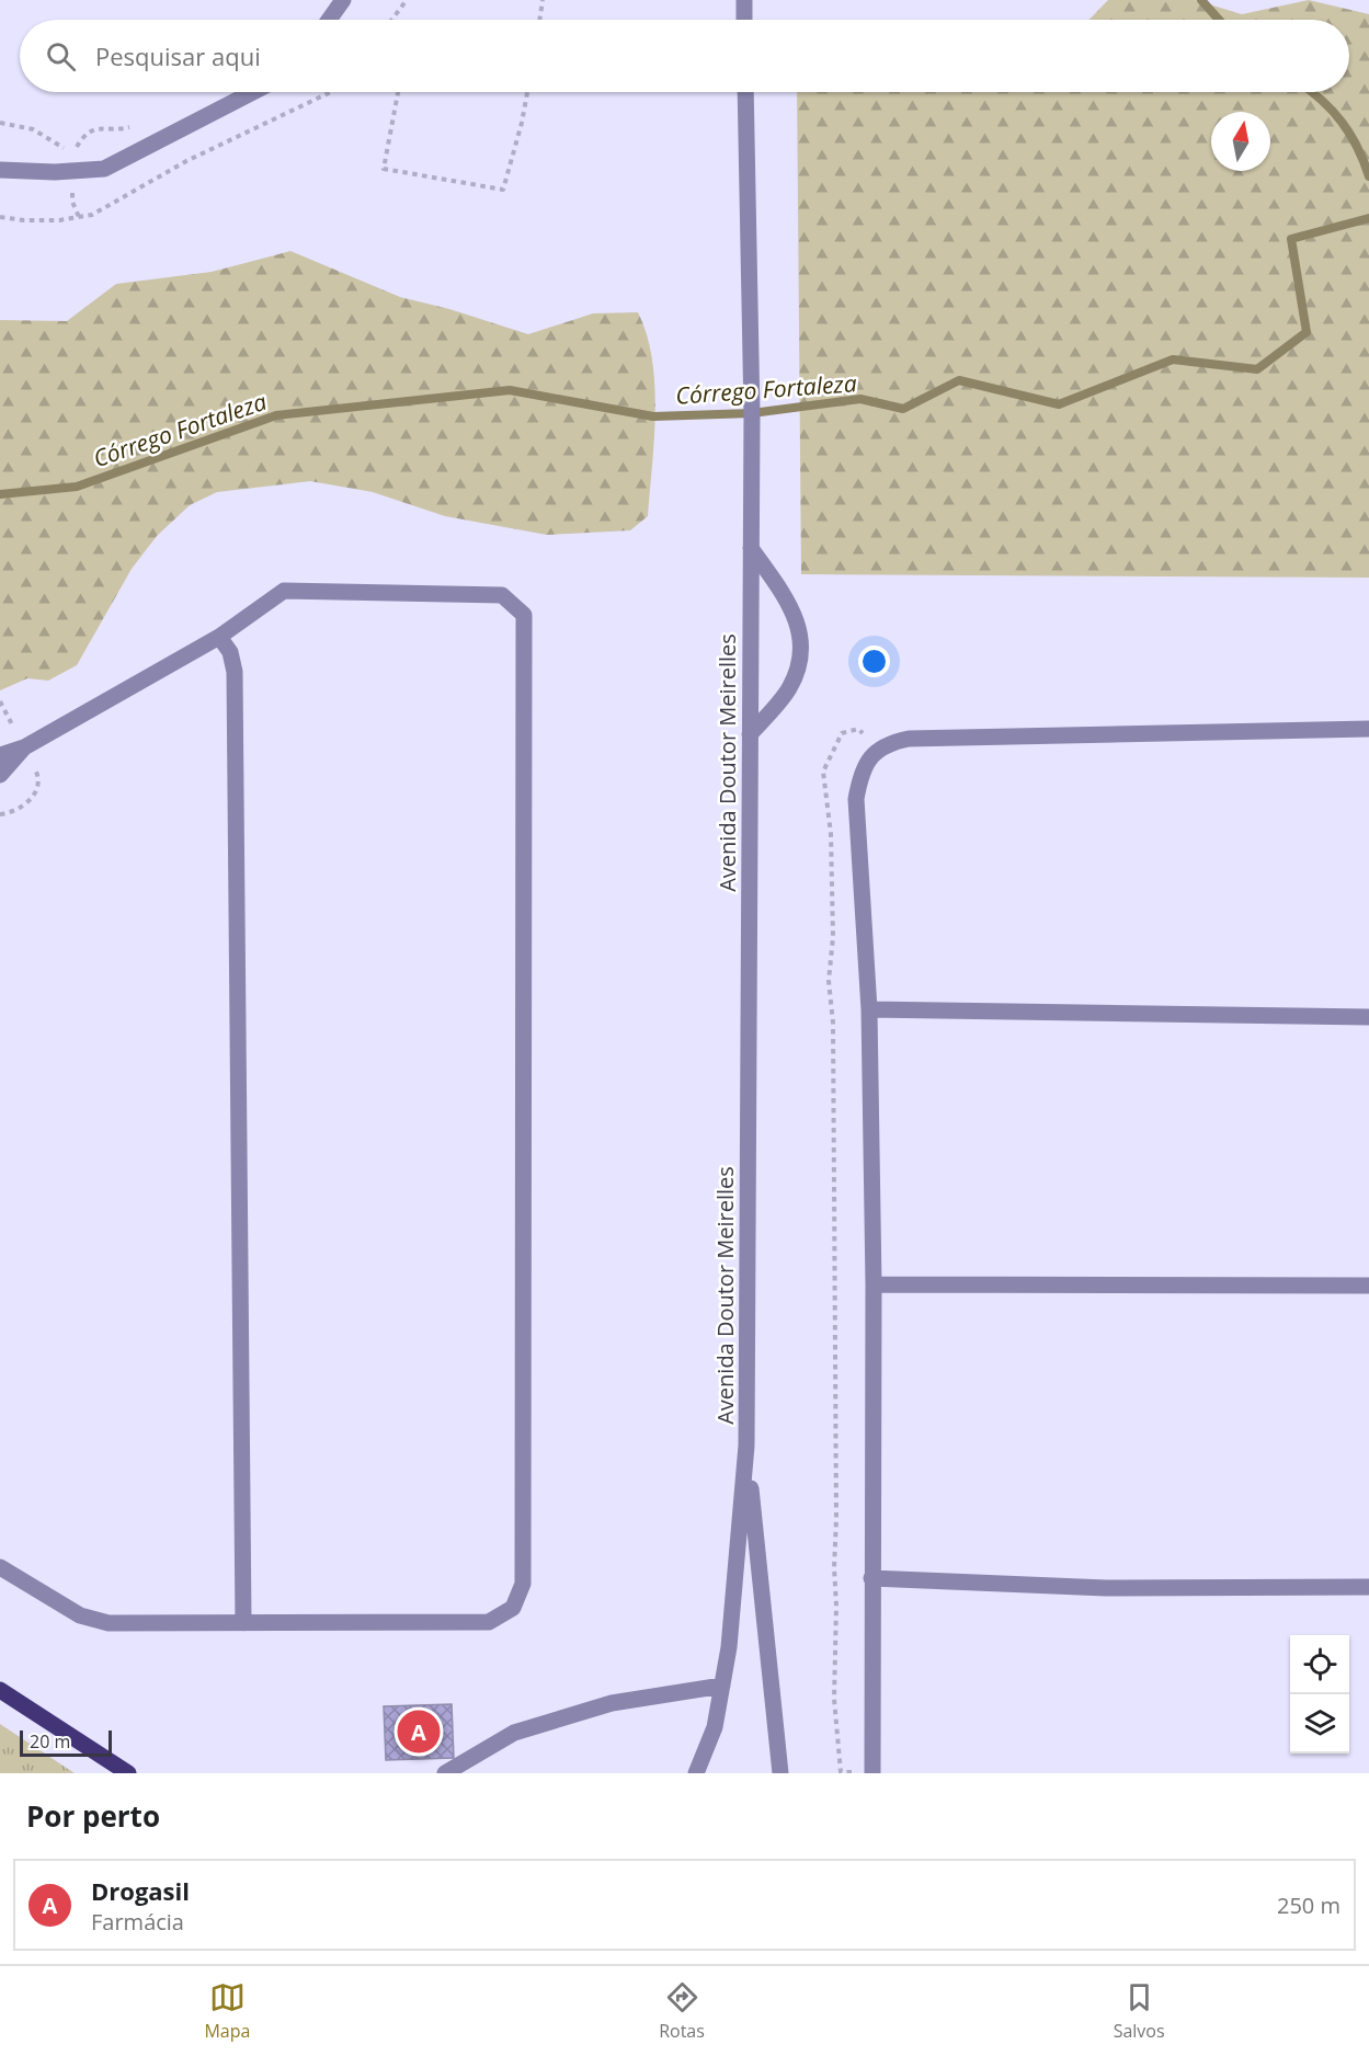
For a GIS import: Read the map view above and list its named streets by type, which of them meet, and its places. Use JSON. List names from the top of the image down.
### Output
{
  "streets": {
    "street": ["Avenida Doutor Meirelles"]
  },
  "water": ["Córrego Fortaleza"],
  "scale_bar": "20 m",
  "north": "top",
  "page": {
    "search": "Pesquisar aqui",
    "pins": "A",
    "scale": "20 m",
    "heading": "Por perto",
    "list": [
      {
        "mark": "A",
        "name": "Drogasil",
        "note": "Farmácia",
        "value": "250 m"
      }
    ],
    "nav": ["Mapa", "Rotas", "Salvos"]
  }
}
